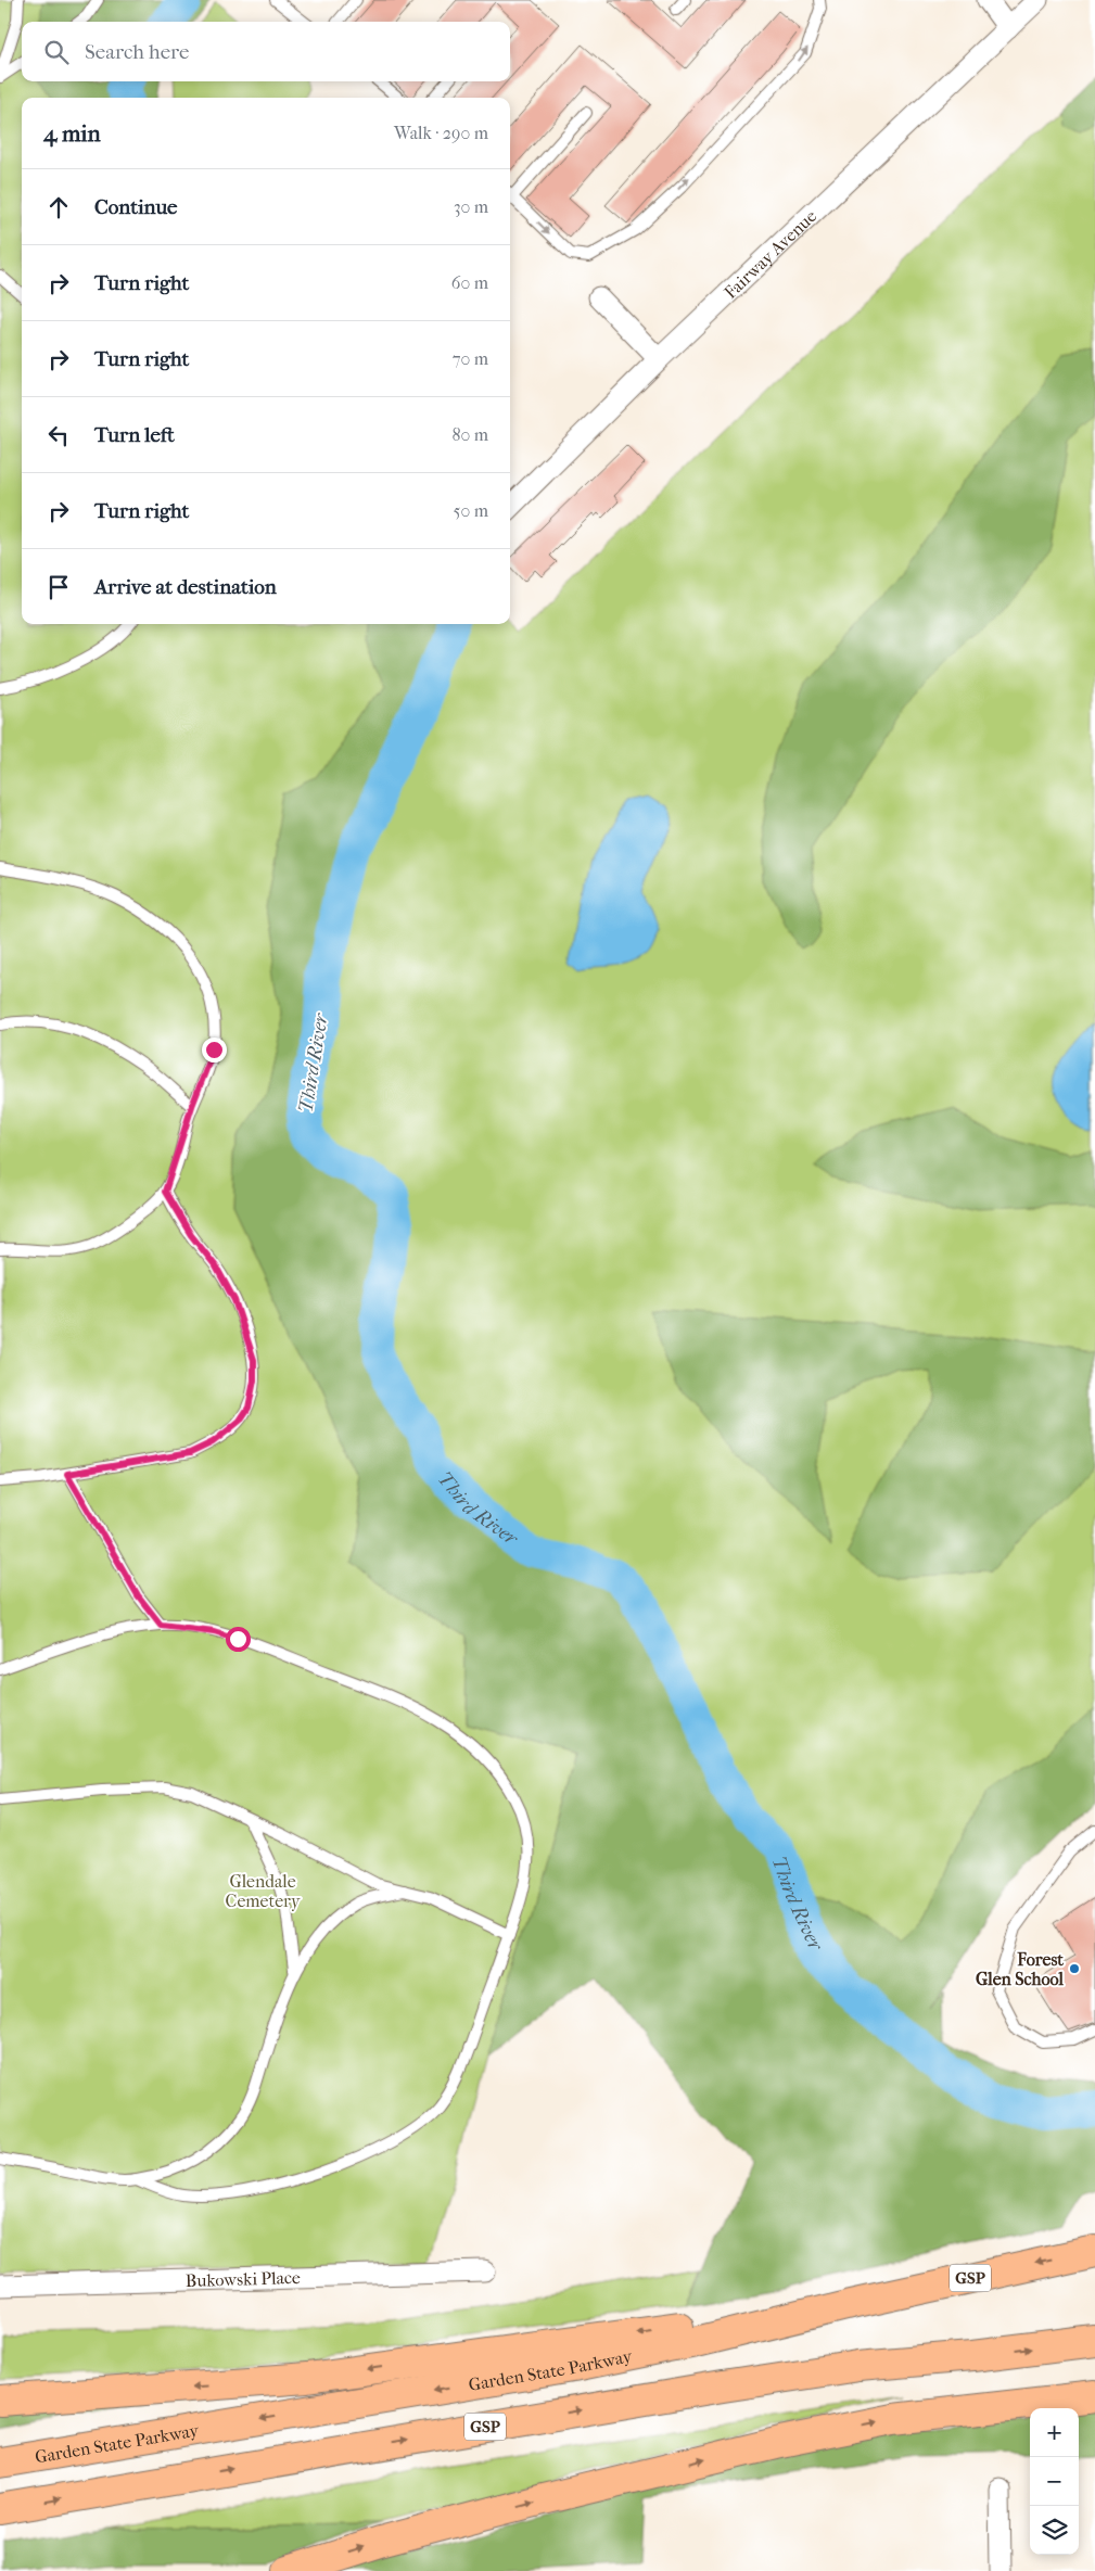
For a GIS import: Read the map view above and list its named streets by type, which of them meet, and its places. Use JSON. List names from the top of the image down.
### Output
{
  "streets": {
    "highway": ["GSP", "Garden State Parkway"],
    "street": ["Fairway Avenue", "Bukowski Place"]
  },
  "water": ["Third River"],
  "parks": ["Glendale Cemetery"],
  "places": ["Forest Glen School"],
  "page": {
    "search": "Search here",
    "heading": ["4 min", "Walk · 290 m"],
    "list": [
      ["Continue", "30 m"],
      ["Turn right", "60 m"],
      ["Turn right", "70 m"],
      ["Turn left", "80 m"],
      ["Turn right", "50 m"],
      "Arrive at destination"
    ],
    "map_buttons": ["+", "−"]
  }
}
